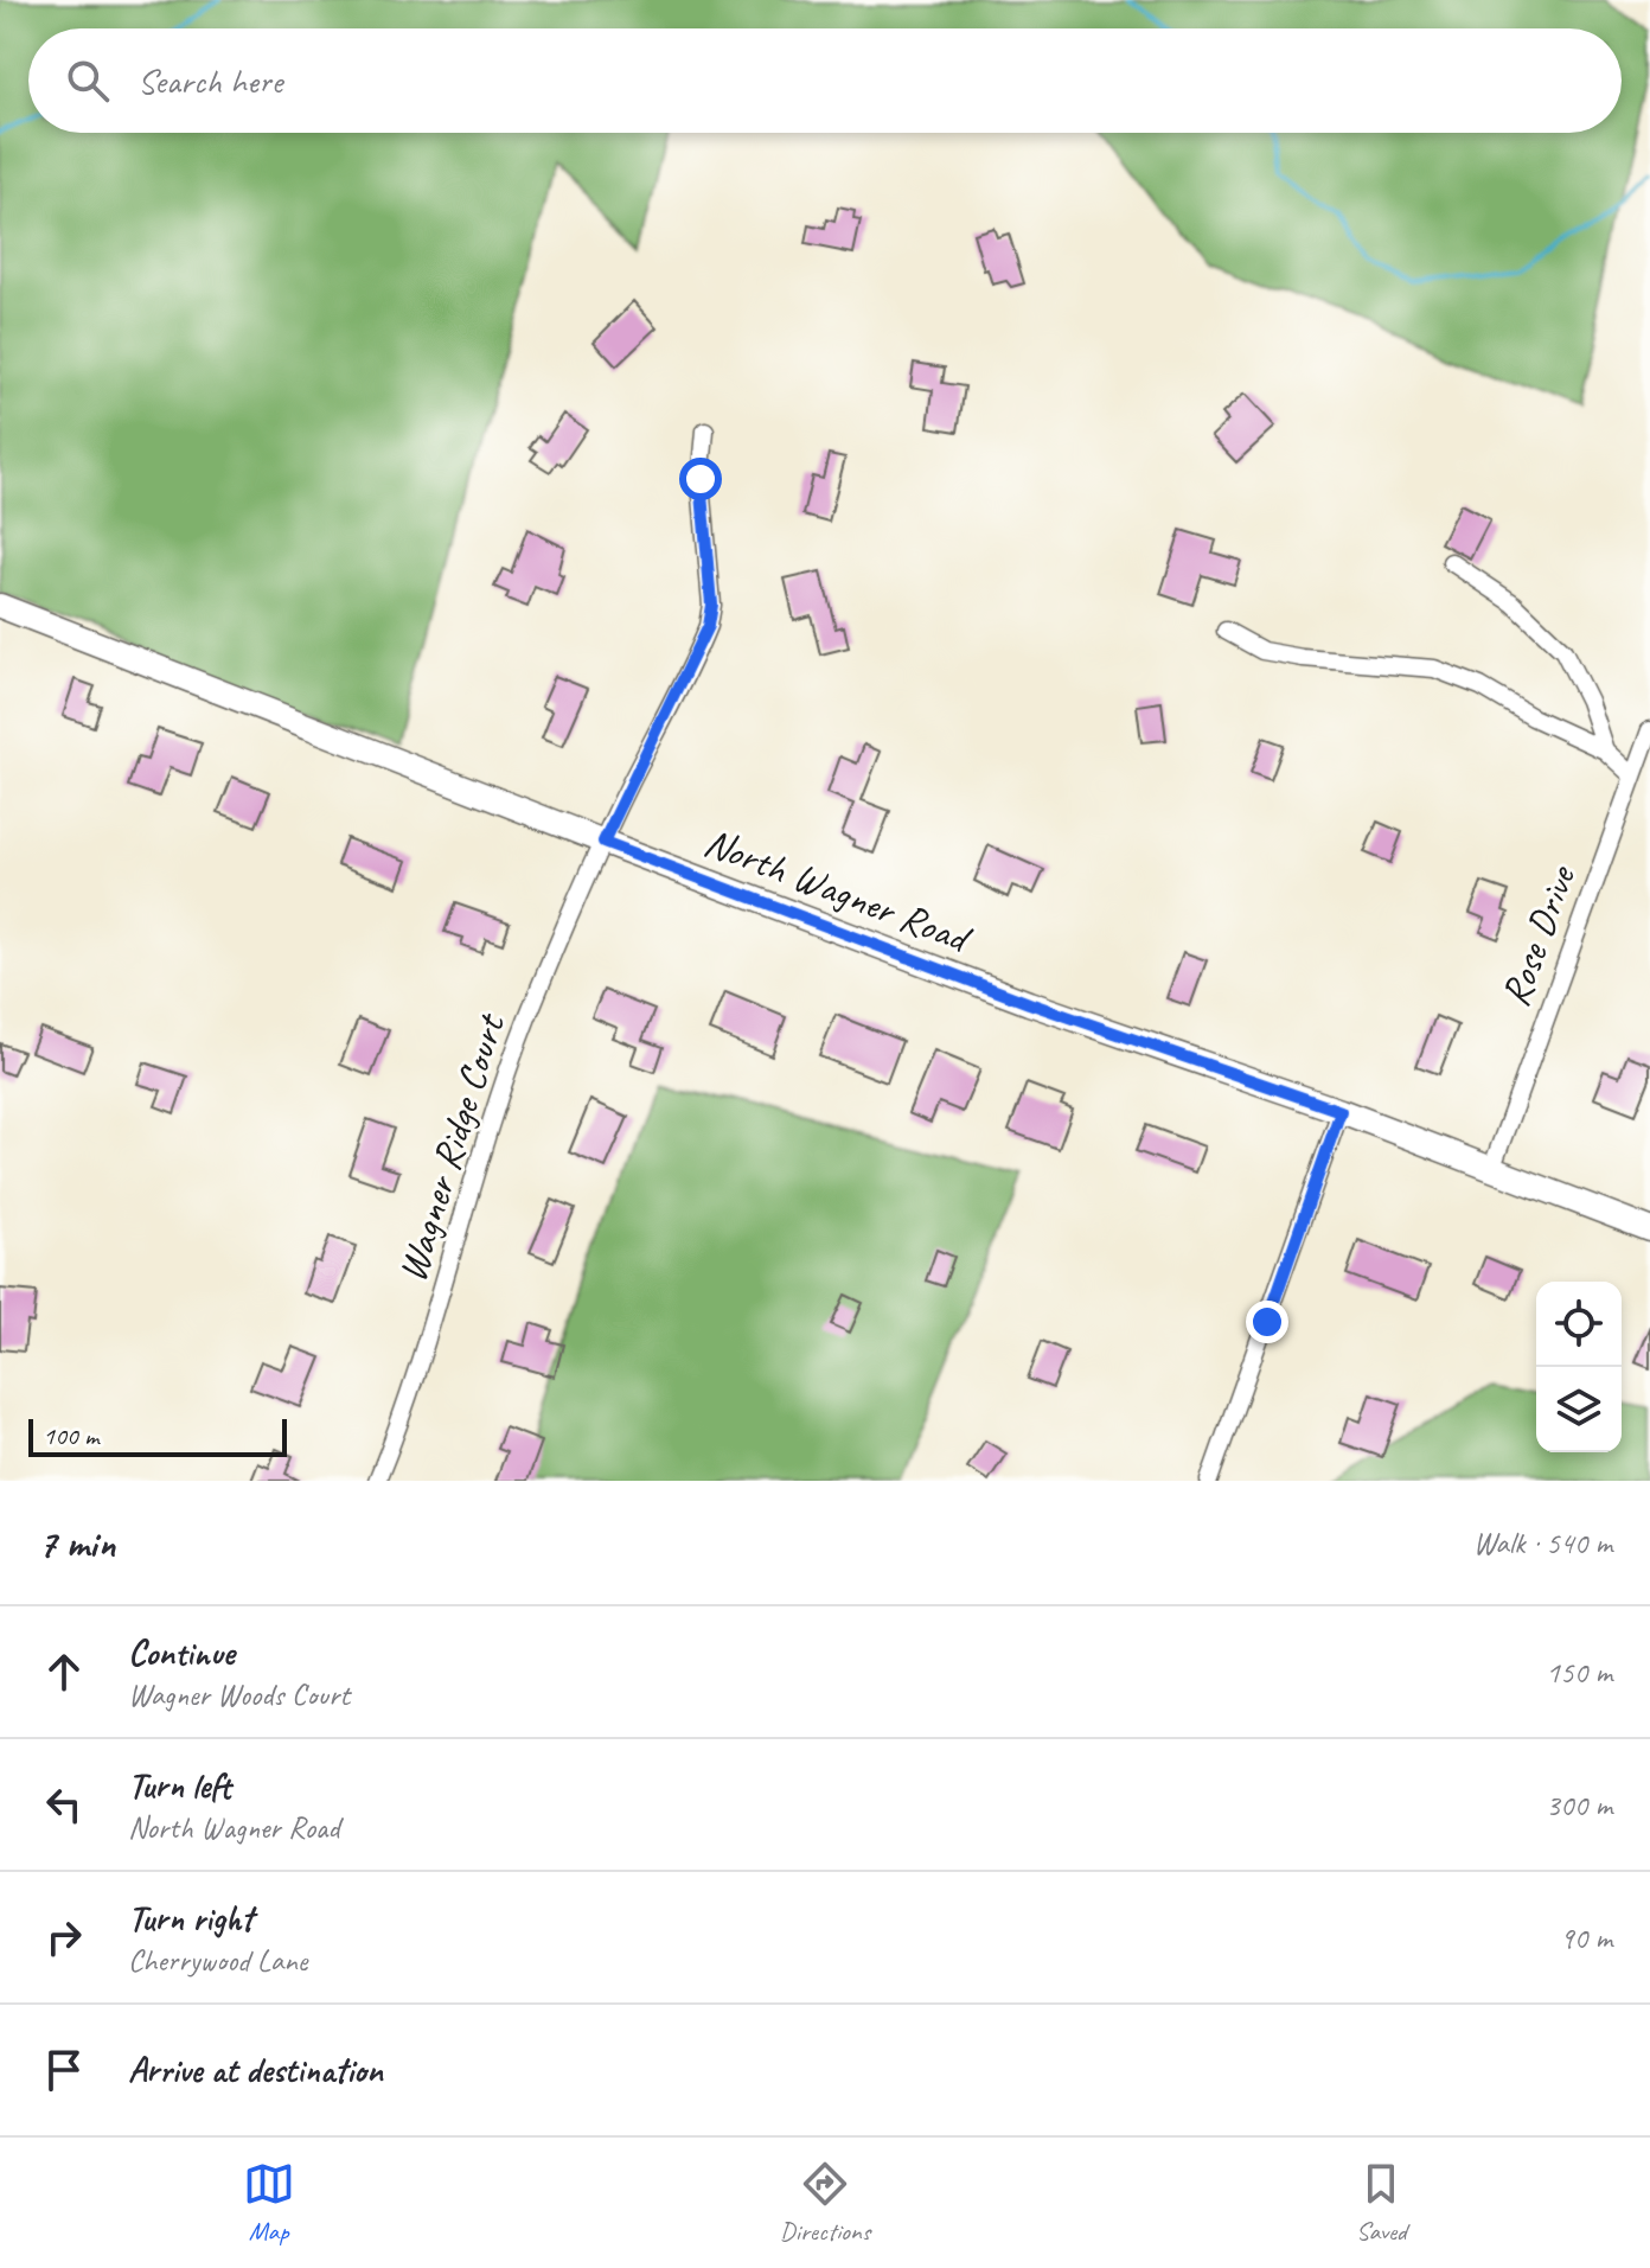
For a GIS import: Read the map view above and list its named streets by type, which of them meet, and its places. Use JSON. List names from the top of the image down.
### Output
{
  "streets": {
    "main road": ["North Wagner Road"],
    "street": ["Rose Drive", "Wagner Ridge Court"]
  },
  "crossings": [
    ["North Wagner Road", "Rose Drive"],
    ["North Wagner Road", "Wagner Ridge Court"]
  ],
  "scale_bar": "100 m",
  "page": {
    "search": "Search here",
    "scale": "100 m",
    "heading": ["7 min", "Walk · 540 m"],
    "list": [
      ["Continue", "Wagner Woods Court", "150 m"],
      ["Turn left", "North Wagner Road", "300 m"],
      ["Turn right", "Cherrywood Lane", "90 m"],
      "Arrive at destination"
    ],
    "nav": ["Map", "Directions", "Saved"]
  }
}
